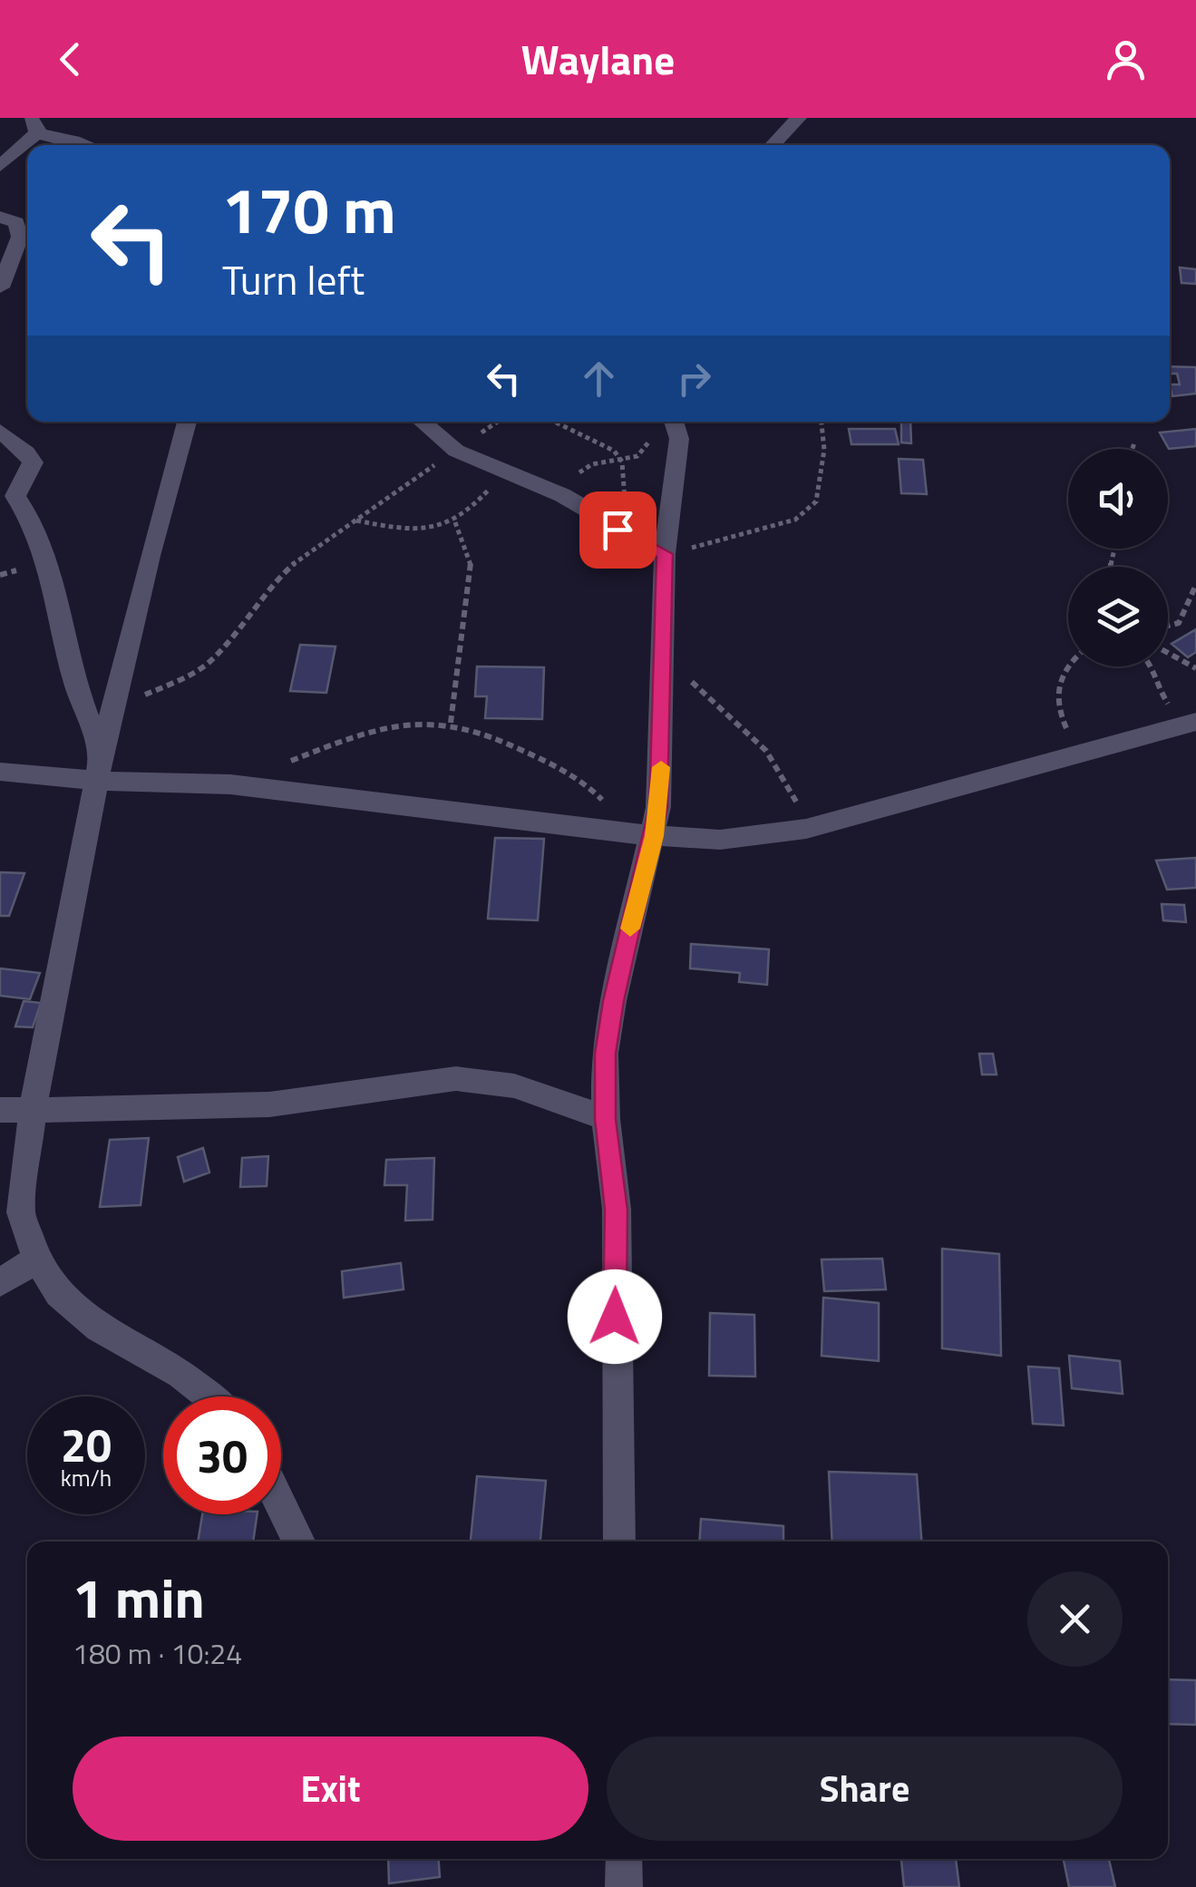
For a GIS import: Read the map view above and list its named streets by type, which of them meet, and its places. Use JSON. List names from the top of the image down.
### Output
{
  "page": {
    "header": "Waylane",
    "turn": ["170 m", "Turn left"],
    "speed": "20 km/h",
    "limit": "30",
    "heading": ["1 min", "180 m · 10:24"],
    "buttons": ["Exit", "Share"]
  }
}
